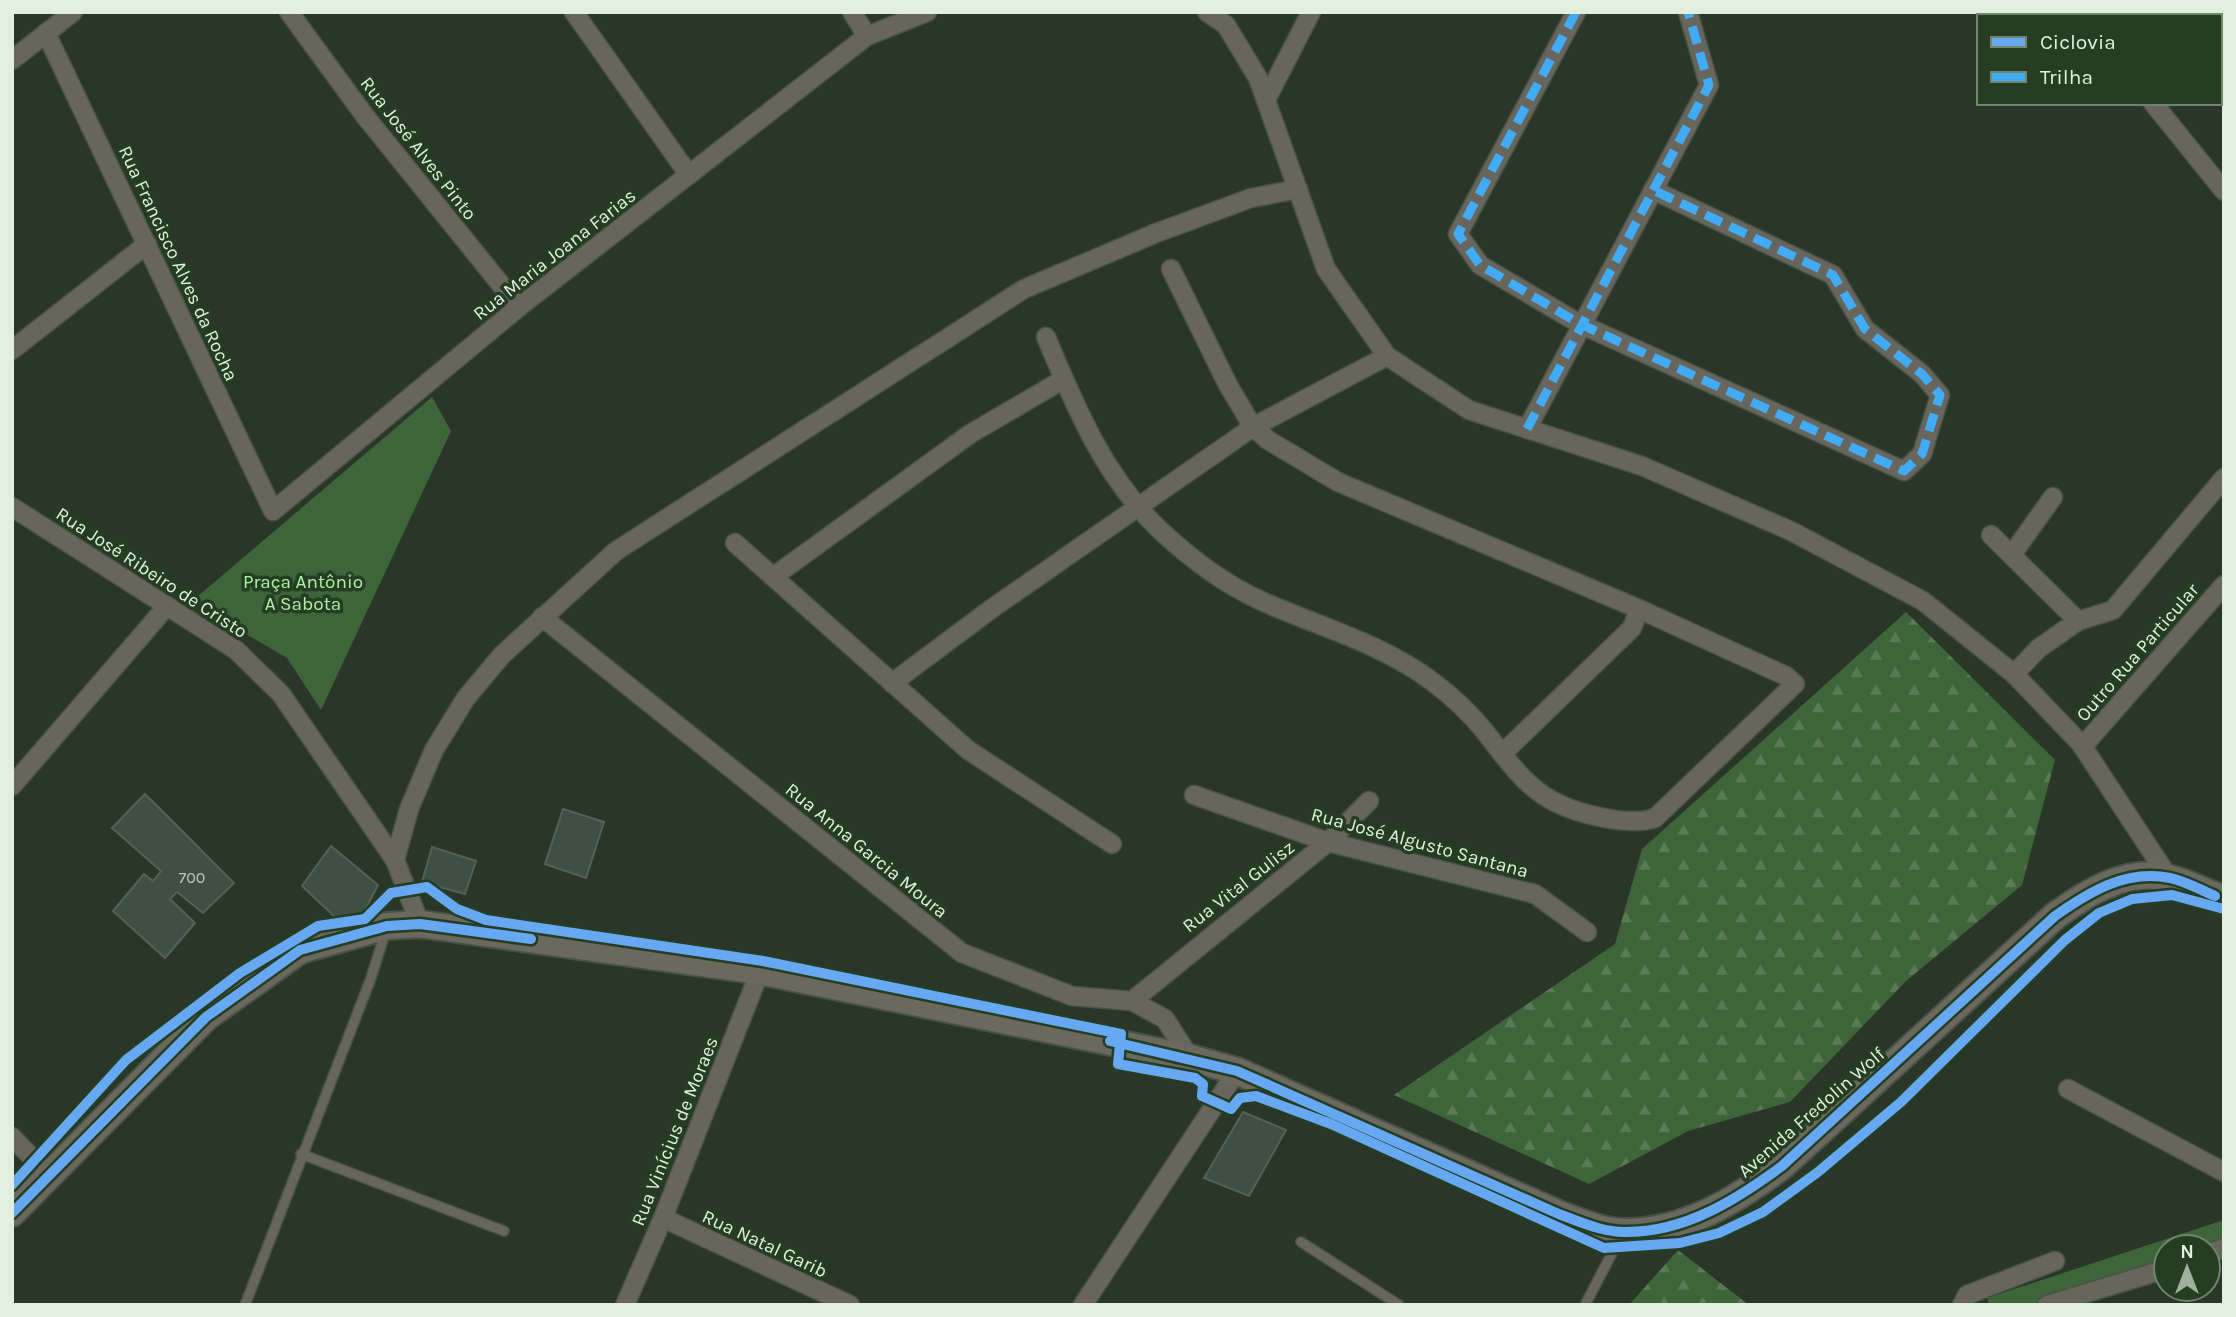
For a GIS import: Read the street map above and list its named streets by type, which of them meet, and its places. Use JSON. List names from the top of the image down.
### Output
{
  "streets": {
    "main road": ["Avenida Fredolin Wolf"],
    "street": [
      "Rua José Alves Pinto",
      "Rua Maria Joana Farias",
      "Rua Francisco Alves da Rocha",
      "Rua José Ribeiro de Cristo",
      "Outro Rua Particular",
      "Rua José Algusto Santana",
      "Rua Anna Garcia Moura",
      "Rua Vital Gulisz",
      "Rua Vinícius de Moraes",
      "Rua Natal Garib"
    ]
  },
  "crossings": [
    ["Rua José Alves Pinto", "Rua Maria Joana Farias"],
    ["Rua Maria Joana Farias", "Rua Francisco Alves da Rocha"],
    ["Rua José Ribeiro de Cristo", "Avenida Fredolin Wolf"],
    ["Rua José Algusto Santana", "Rua Vital Gulisz"],
    ["Rua Anna Garcia Moura", "Rua Vital Gulisz"],
    ["Rua Anna Garcia Moura", "Avenida Fredolin Wolf"],
    ["Avenida Fredolin Wolf", "Rua Vinícius de Moraes"],
    ["Rua Vinícius de Moraes", "Rua Natal Garib"]
  ],
  "parks": ["Praça Antônio A Sabota"],
  "house_numbers": ["700"],
  "legend": ["Ciclovia", "Trilha"],
  "north": "top"
}
